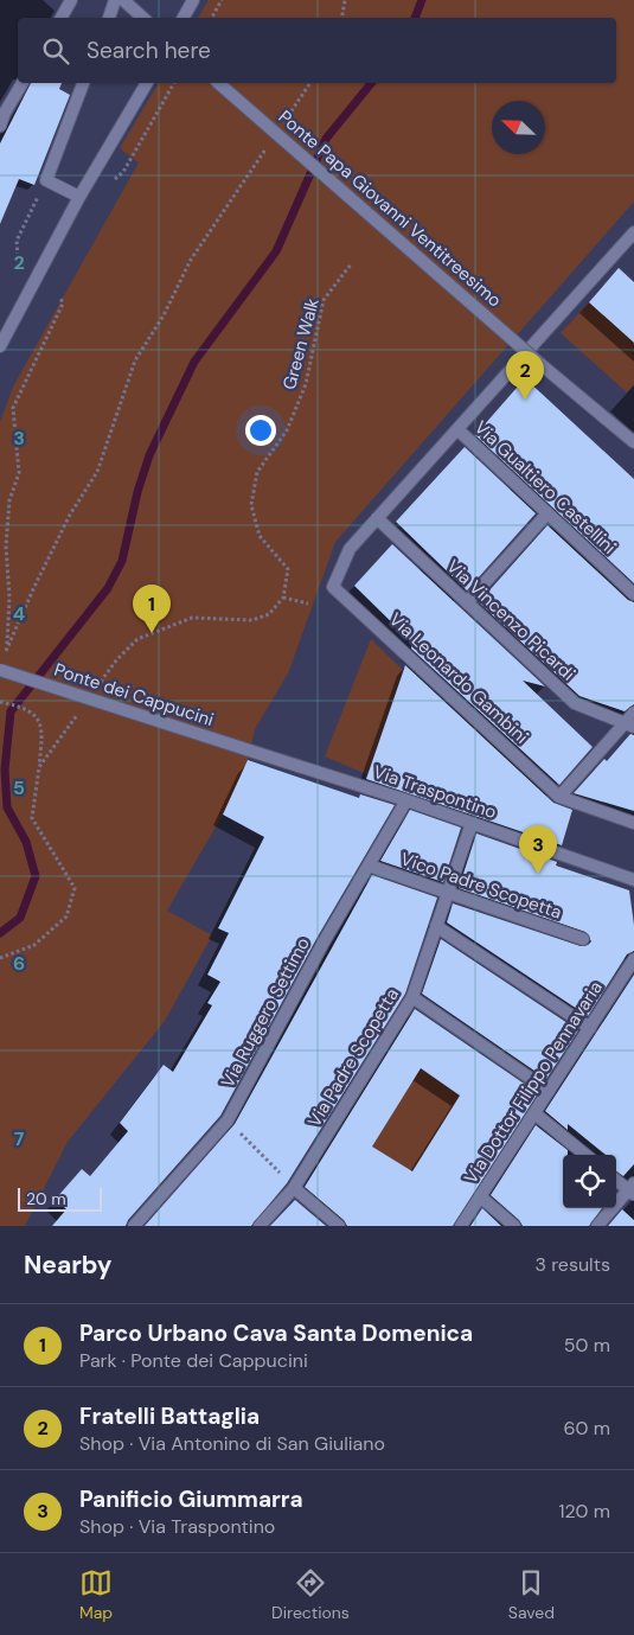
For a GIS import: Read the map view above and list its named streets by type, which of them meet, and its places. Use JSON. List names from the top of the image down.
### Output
{
  "streets": {
    "street": [
      "Ponte Papa Giovanni Ventitreesimo",
      "Via Gualtiero Castellini",
      "Via Vincenzo Picardi",
      "Via Leonardo Gambini",
      "Ponte dei Cappucini",
      "Via Traspontino",
      "Vico Padre Scopetta",
      "Via Ruggero Settimo",
      "Via Padre Scopetta",
      "Via Dottor Filippo Pennavaria"
    ],
    "path": ["Green Walk"]
  },
  "crossings": [
    ["Via Vincenzo Picardi", "Via Leonardo Gambini"],
    ["Ponte dei Cappucini", "Via Traspontino"],
    ["Via Traspontino", "Via Ruggero Settimo"],
    ["Via Traspontino", "Via Padre Scopetta"],
    ["Vico Padre Scopetta", "Via Ruggero Settimo"],
    ["Vico Padre Scopetta", "Via Padre Scopetta"]
  ],
  "scale_bar": "20 m",
  "north": "top left",
  "page": {
    "search": "Search here",
    "pins": ["2", "1", "3"],
    "scale": "20 m",
    "heading": ["Nearby", "3 results"],
    "list": [
      {
        "mark": "1",
        "name": "Parco Urbano Cava Santa Domenica",
        "note": "Park · Ponte dei Cappucini",
        "value": "50 m"
      },
      {
        "mark": "2",
        "name": "Fratelli Battaglia",
        "note": "Shop · Via Antonino di San Giuliano",
        "value": "60 m"
      },
      {
        "mark": "3",
        "name": "Panificio Giummarra",
        "note": "Shop · Via Traspontino",
        "value": "120 m"
      }
    ],
    "nav": ["Map", "Directions", "Saved"]
  },
  "grid": {
    "rows": [
      "2",
      "3",
      "4",
      "5",
      "6",
      "7"
    ]
  }
}
